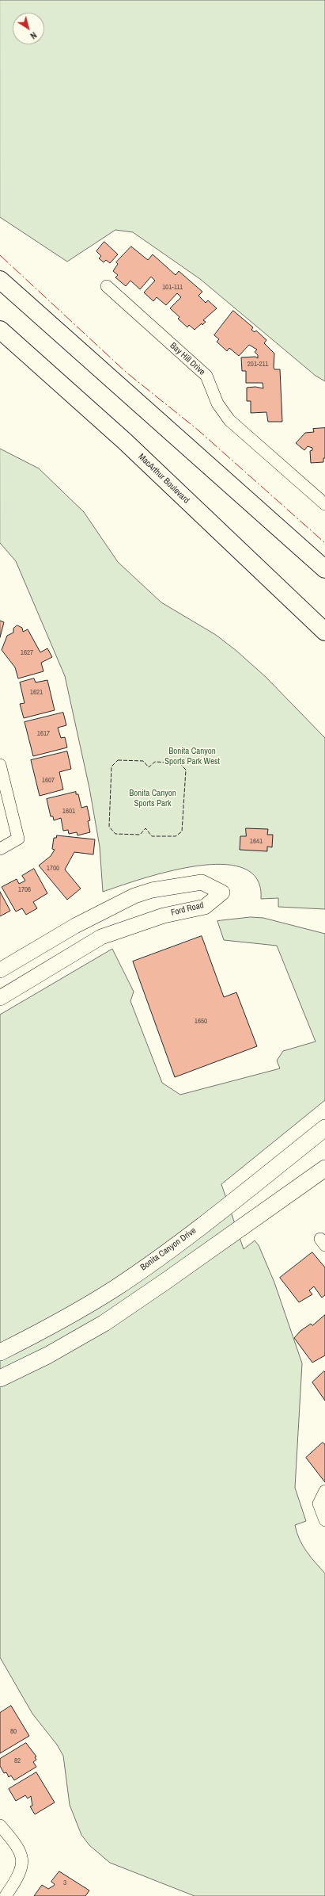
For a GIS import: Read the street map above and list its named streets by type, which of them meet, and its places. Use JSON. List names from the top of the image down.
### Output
{
  "streets": {
    "main road": ["MacArthur Boulevard", "Bonita Canyon Drive"],
    "street": ["Bay Hill Drive", "Ford Road"]
  },
  "parks": ["Bonita Canyon Sports Park West", "Bonita Canyon Sports Park"],
  "house_numbers": [
    "101-111",
    "201-211",
    "1627",
    "1621",
    "1617",
    "1607",
    "1601",
    "1641",
    "1700",
    "1706",
    "1650",
    "80",
    "82",
    "3"
  ],
  "north": "bottom right"
}
